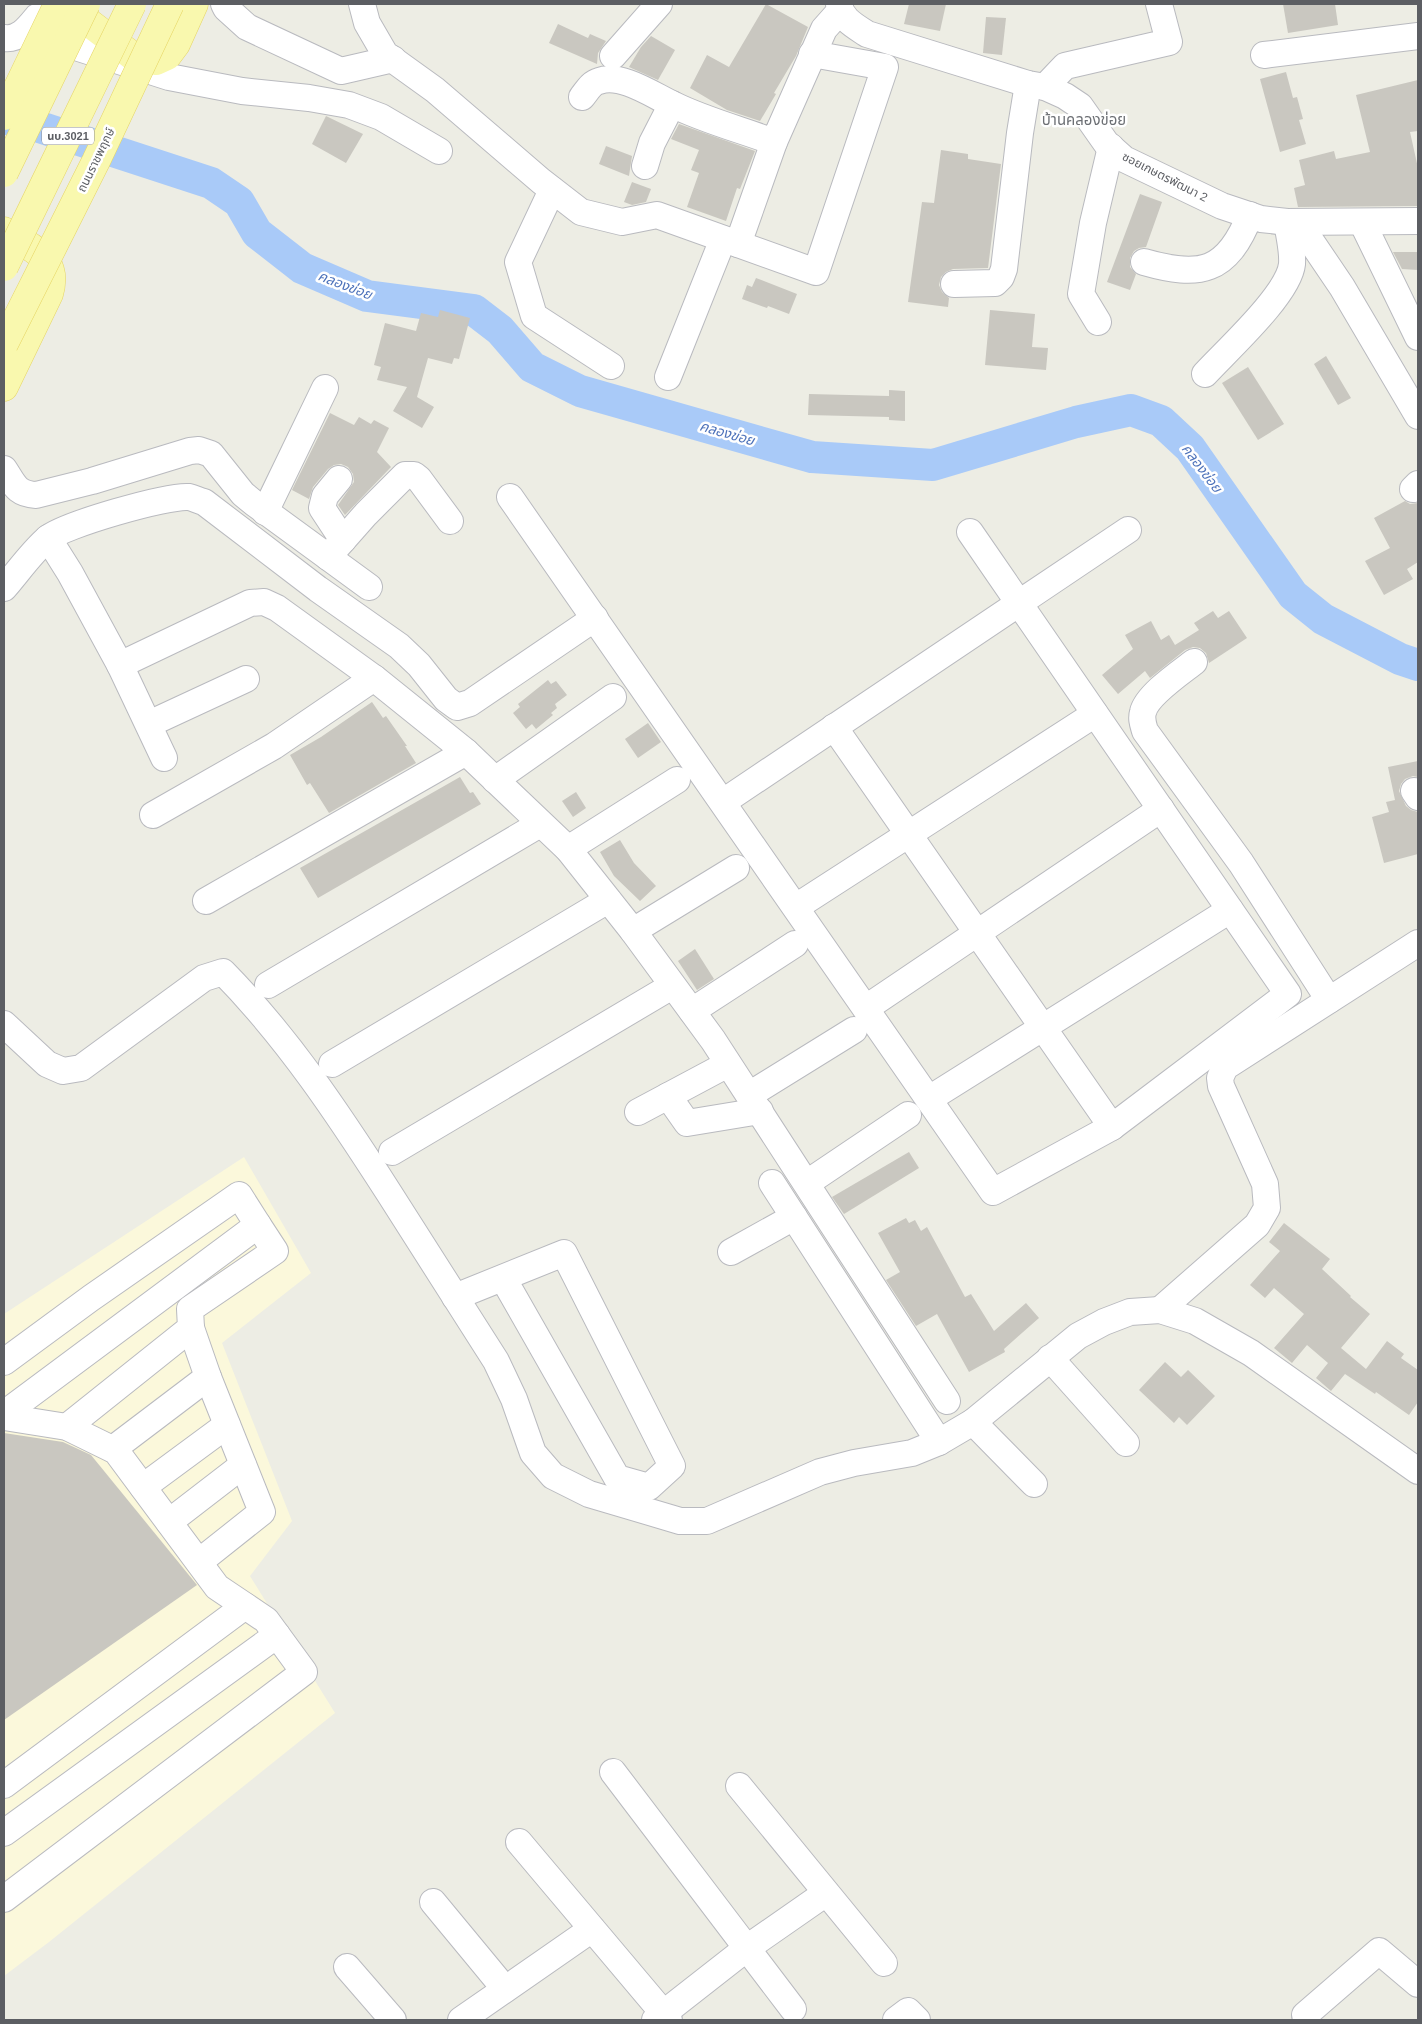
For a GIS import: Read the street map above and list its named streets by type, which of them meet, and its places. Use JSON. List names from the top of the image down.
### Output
{
  "streets": {
    "main road": ["นบ.3021", "ถนนราชพฤกษ์"],
    "street": ["ซอยเกษตรพัฒนา 2"]
  },
  "districts": ["บ้านคลองข่อย"],
  "water": ["คลองข่อย"]
}
